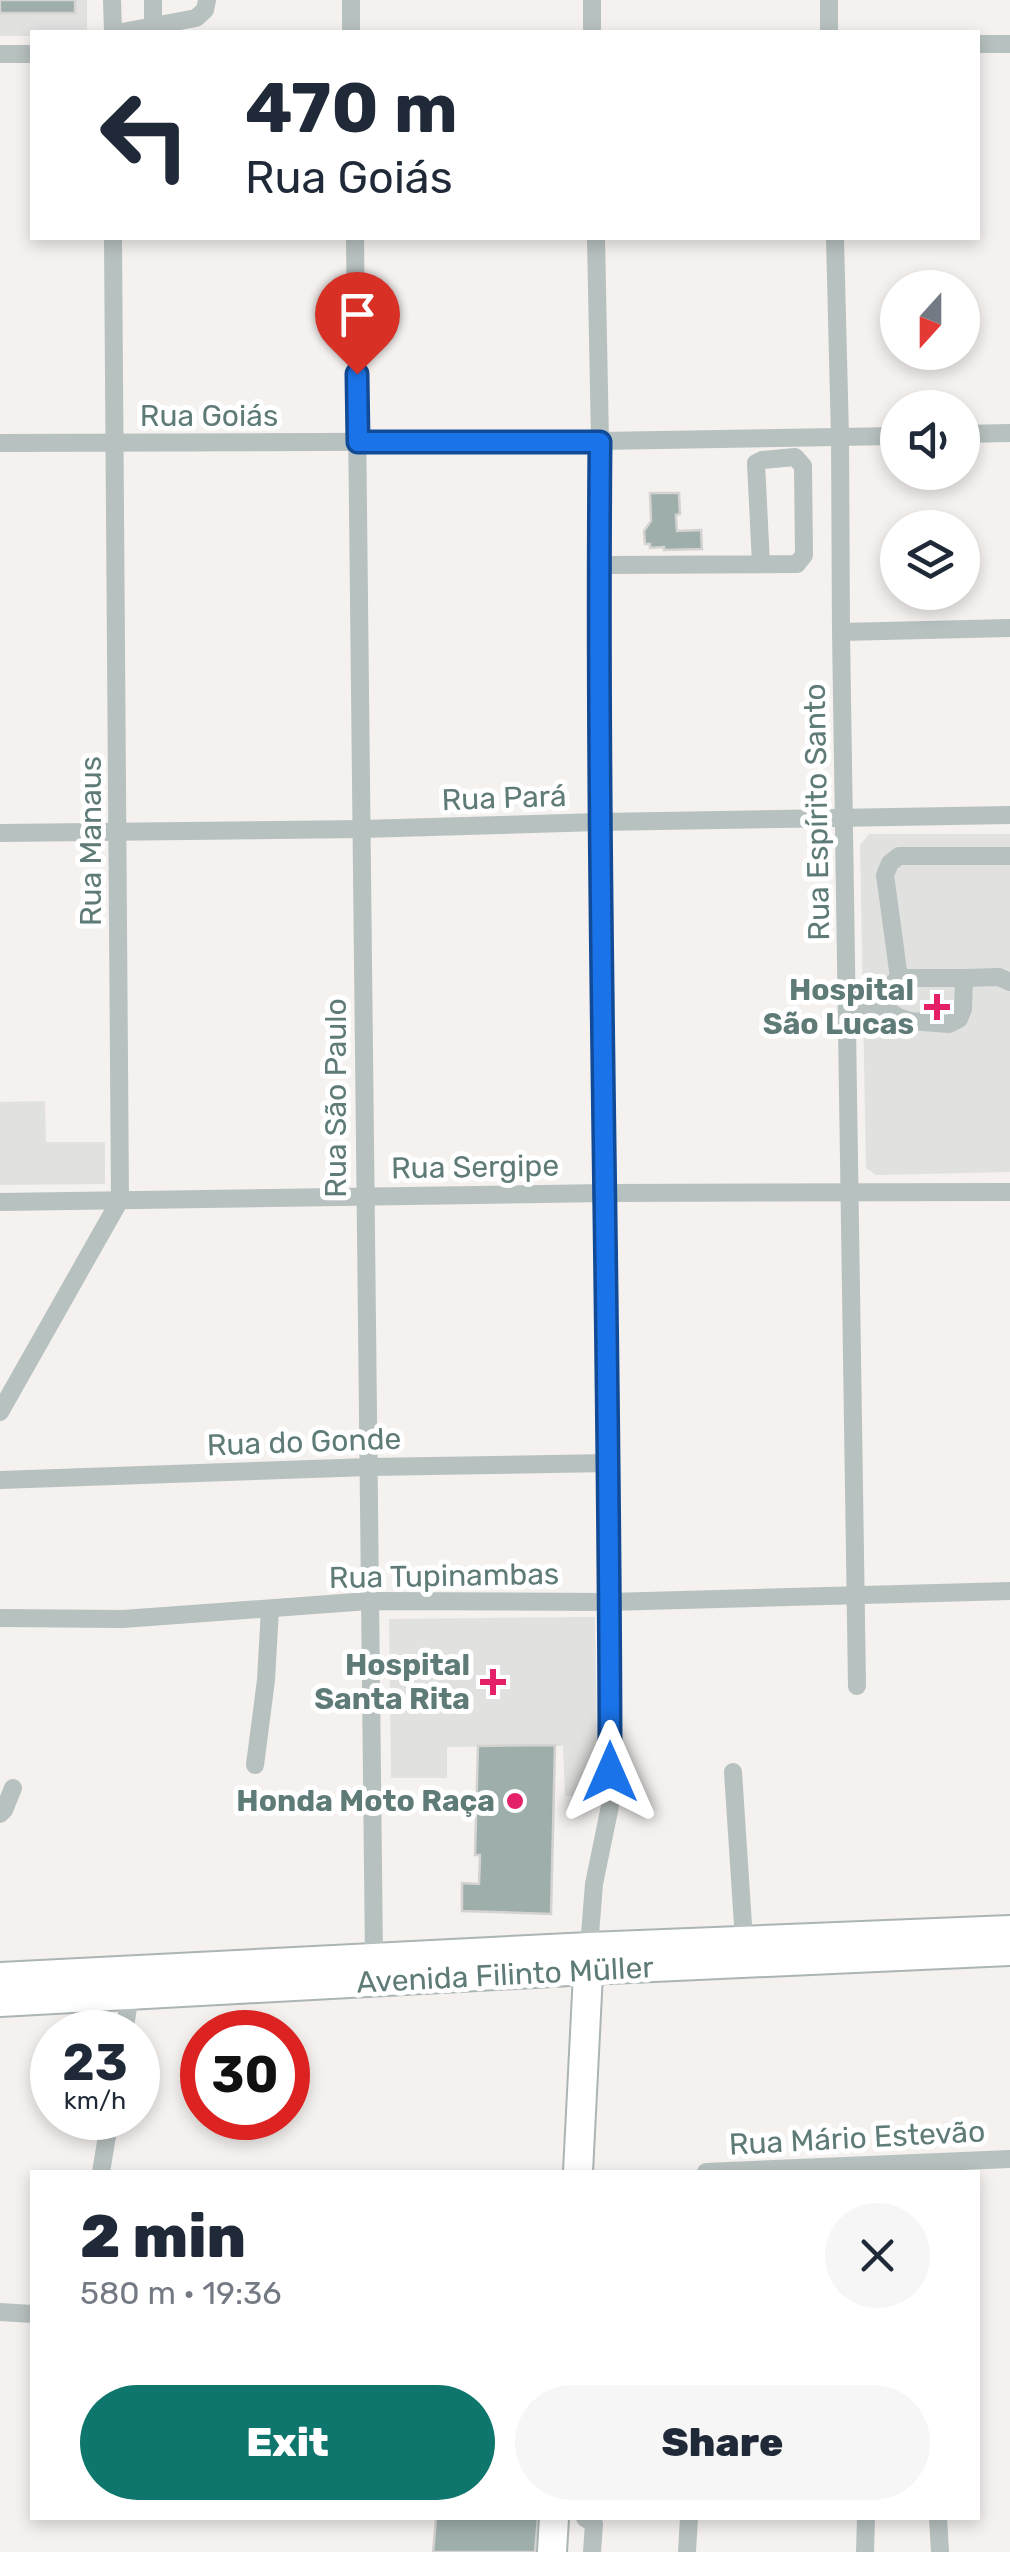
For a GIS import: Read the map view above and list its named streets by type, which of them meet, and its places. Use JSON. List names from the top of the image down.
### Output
{
  "streets": {
    "main road": ["Avenida Filinto Müller"],
    "street": [
      "Rua Goiás",
      "Rua Pará",
      "Rua Espírito Santo",
      "Rua Manaus",
      "Rua São Paulo",
      "Rua Sergipe",
      "Rua do Gonde",
      "Rua Tupinambas",
      "Rua Mário Estevão"
    ]
  },
  "crossings": [
    ["Rua Goiás", "Rua Espírito Santo"],
    ["Rua Goiás", "Rua Manaus"],
    ["Rua Goiás", "Rua São Paulo"],
    ["Rua Pará", "Rua Espírito Santo"],
    ["Rua Pará", "Rua Manaus"],
    ["Rua Pará", "Rua São Paulo"],
    ["Rua Espírito Santo", "Rua Sergipe"],
    ["Rua Espírito Santo", "Rua Tupinambas"],
    ["Rua Manaus", "Rua Sergipe"],
    ["Rua São Paulo", "Rua Sergipe"],
    ["Rua São Paulo", "Rua do Gonde"],
    ["Rua São Paulo", "Rua Tupinambas"],
    ["Rua São Paulo", "Avenida Filinto Müller"]
  ],
  "places": {
    "health": ["Hospital São Lucas", "Hospital Santa Rita"],
    "other": ["Honda Moto Raça"]
  },
  "north": "bottom",
  "page": {
    "turn": ["470 m", "Rua Goiás"],
    "speed": "23 km/h",
    "limit": "30",
    "heading": ["2 min", "580 m · 19:36"],
    "buttons": ["Exit", "Share"]
  }
}
